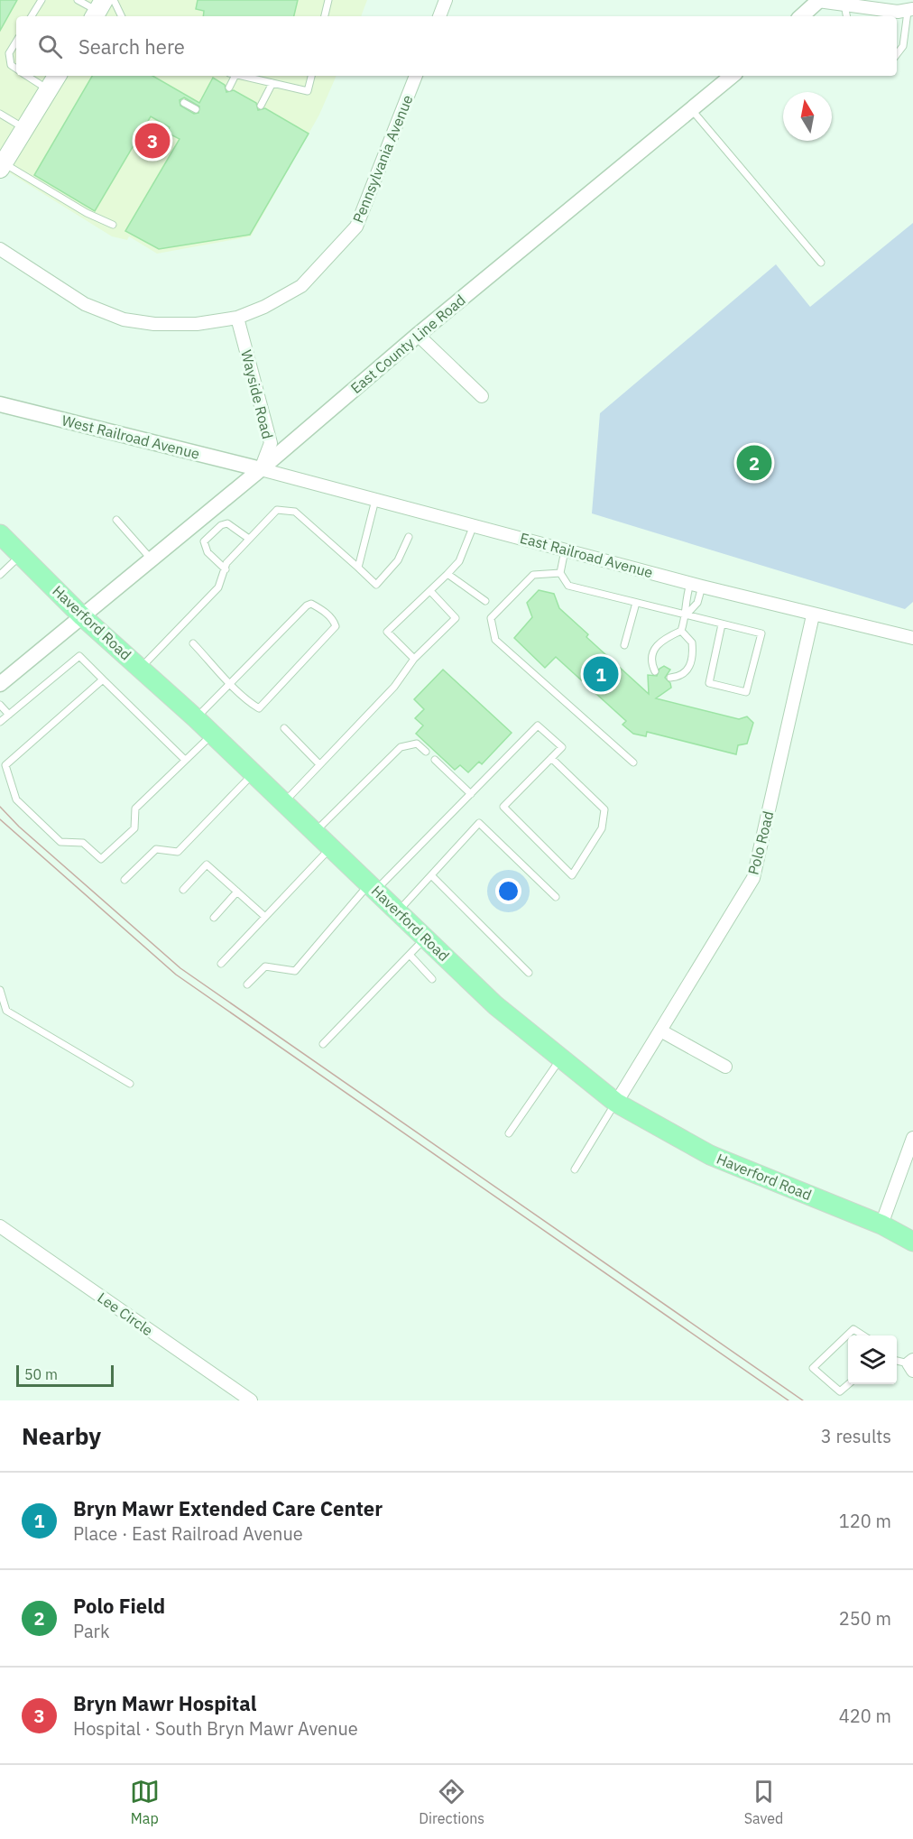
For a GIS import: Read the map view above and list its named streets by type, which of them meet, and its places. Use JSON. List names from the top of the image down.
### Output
{
  "streets": {
    "main road": ["Haverford Road"],
    "street": [
      "Pennsylvania Avenue",
      "East County Line Road",
      "Wayside Road",
      "West Railroad Avenue",
      "East Railroad Avenue",
      "Polo Road",
      "Lee Circle"
    ]
  },
  "crossings": [
    ["Pennsylvania Avenue", "Wayside Road"],
    ["East County Line Road", "Wayside Road"],
    ["East County Line Road", "West Railroad Avenue"],
    ["East County Line Road", "East Railroad Avenue"],
    ["East County Line Road", "Haverford Road"],
    ["Wayside Road", "West Railroad Avenue"],
    ["Wayside Road", "East Railroad Avenue"],
    ["West Railroad Avenue", "East Railroad Avenue"],
    ["East Railroad Avenue", "Polo Road"],
    ["Haverford Road", "Polo Road"]
  ],
  "scale_bar": "50 m",
  "north": "top",
  "page": {
    "search": "Search here",
    "pins": ["3", "2", "1"],
    "scale": "50 m",
    "heading": ["Nearby", "3 results"],
    "list": [
      {
        "mark": "1",
        "name": "Bryn Mawr Extended Care Center",
        "note": "Place · East Railroad Avenue",
        "value": "120 m"
      },
      {
        "mark": "2",
        "name": "Polo Field",
        "note": "Park",
        "value": "250 m"
      },
      {
        "mark": "3",
        "name": "Bryn Mawr Hospital",
        "note": "Hospital · South Bryn Mawr Avenue",
        "value": "420 m"
      }
    ],
    "nav": ["Map", "Directions", "Saved"]
  }
}
